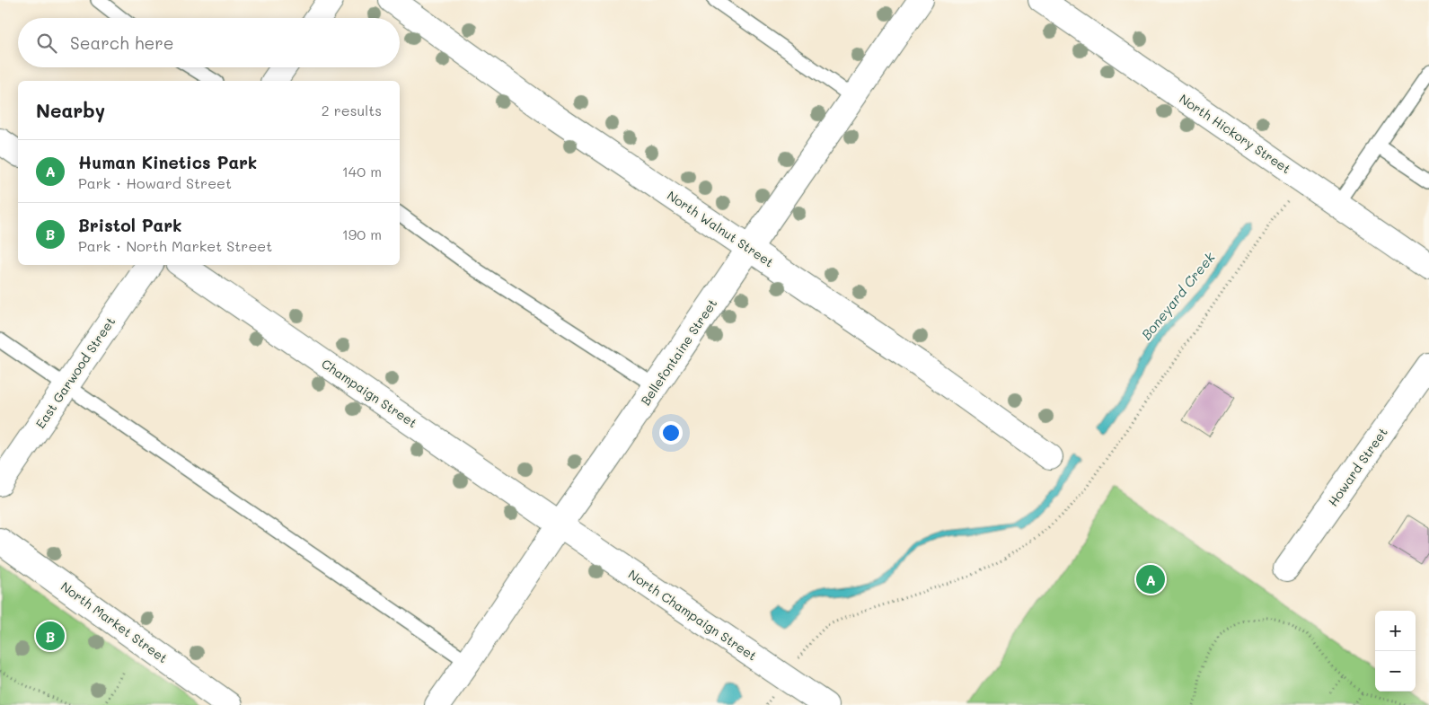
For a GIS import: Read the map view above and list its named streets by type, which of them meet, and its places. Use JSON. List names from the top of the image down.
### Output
{
  "streets": {
    "street": [
      "North Hickory Street",
      "North Walnut Street",
      "Bellefontaine Street",
      "East Garwood Street",
      "Champaign Street",
      "Howard Street",
      "North Champaign Street",
      "North Market Street"
    ]
  },
  "crossings": [
    ["North Walnut Street", "Bellefontaine Street"],
    ["Bellefontaine Street", "Champaign Street"],
    ["Bellefontaine Street", "North Champaign Street"],
    ["Champaign Street", "North Champaign Street"]
  ],
  "water": ["Boneyard Creek"],
  "page": {
    "search": "Search here",
    "heading": ["Nearby", "2 results"],
    "list": [
      {
        "mark": "A",
        "name": "Human Kinetics Park",
        "note": "Park · Howard Street",
        "value": "140 m"
      },
      {
        "mark": "B",
        "name": "Bristol Park",
        "note": "Park · North Market Street",
        "value": "190 m"
      }
    ],
    "pins": ["A", "B"],
    "map_buttons": ["+", "−"]
  }
}
